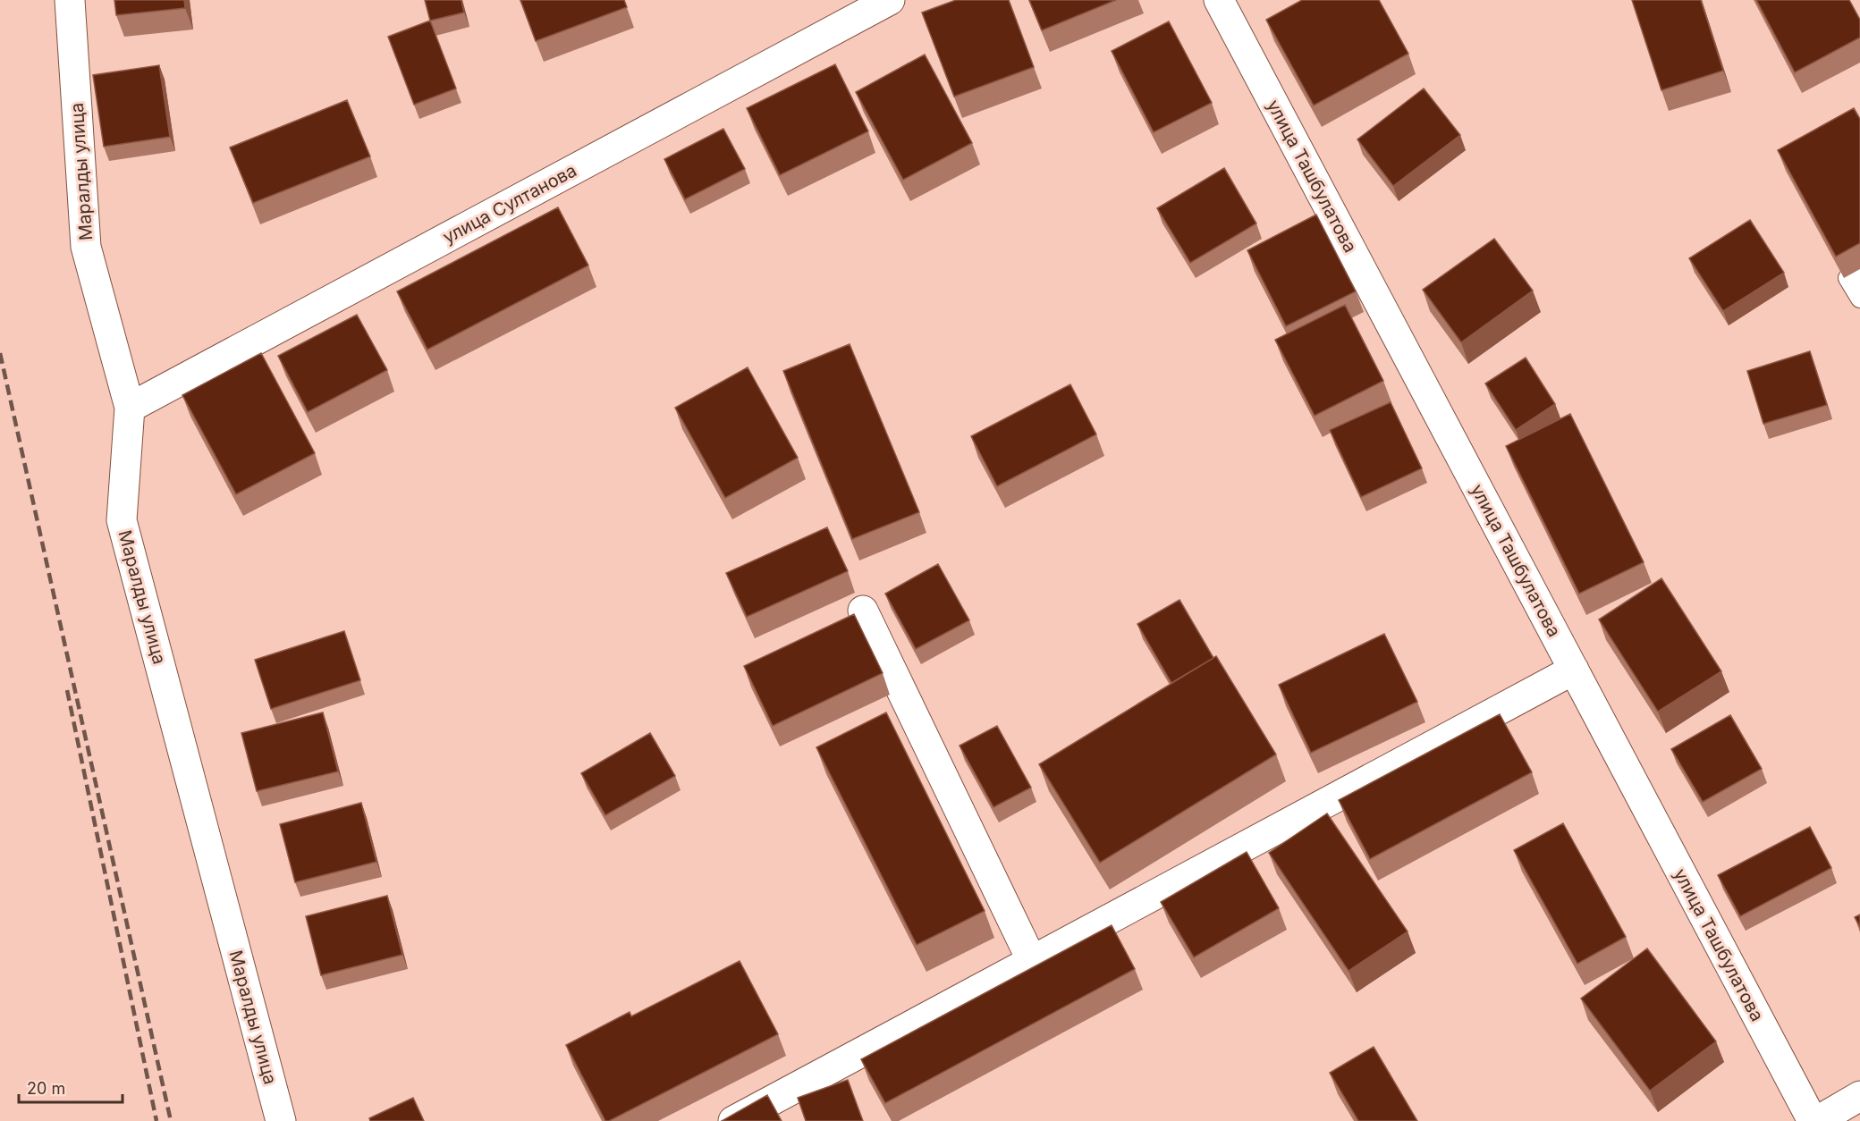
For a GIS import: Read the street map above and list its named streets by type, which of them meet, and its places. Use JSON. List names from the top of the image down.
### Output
{
  "streets": {
    "street": ["Маралды улица", "улица Ташбулатова", "улица Султанова"]
  },
  "crossings": [
    ["Маралды улица", "улица Султанова"]
  ],
  "scale_bar": "20 m"
}
